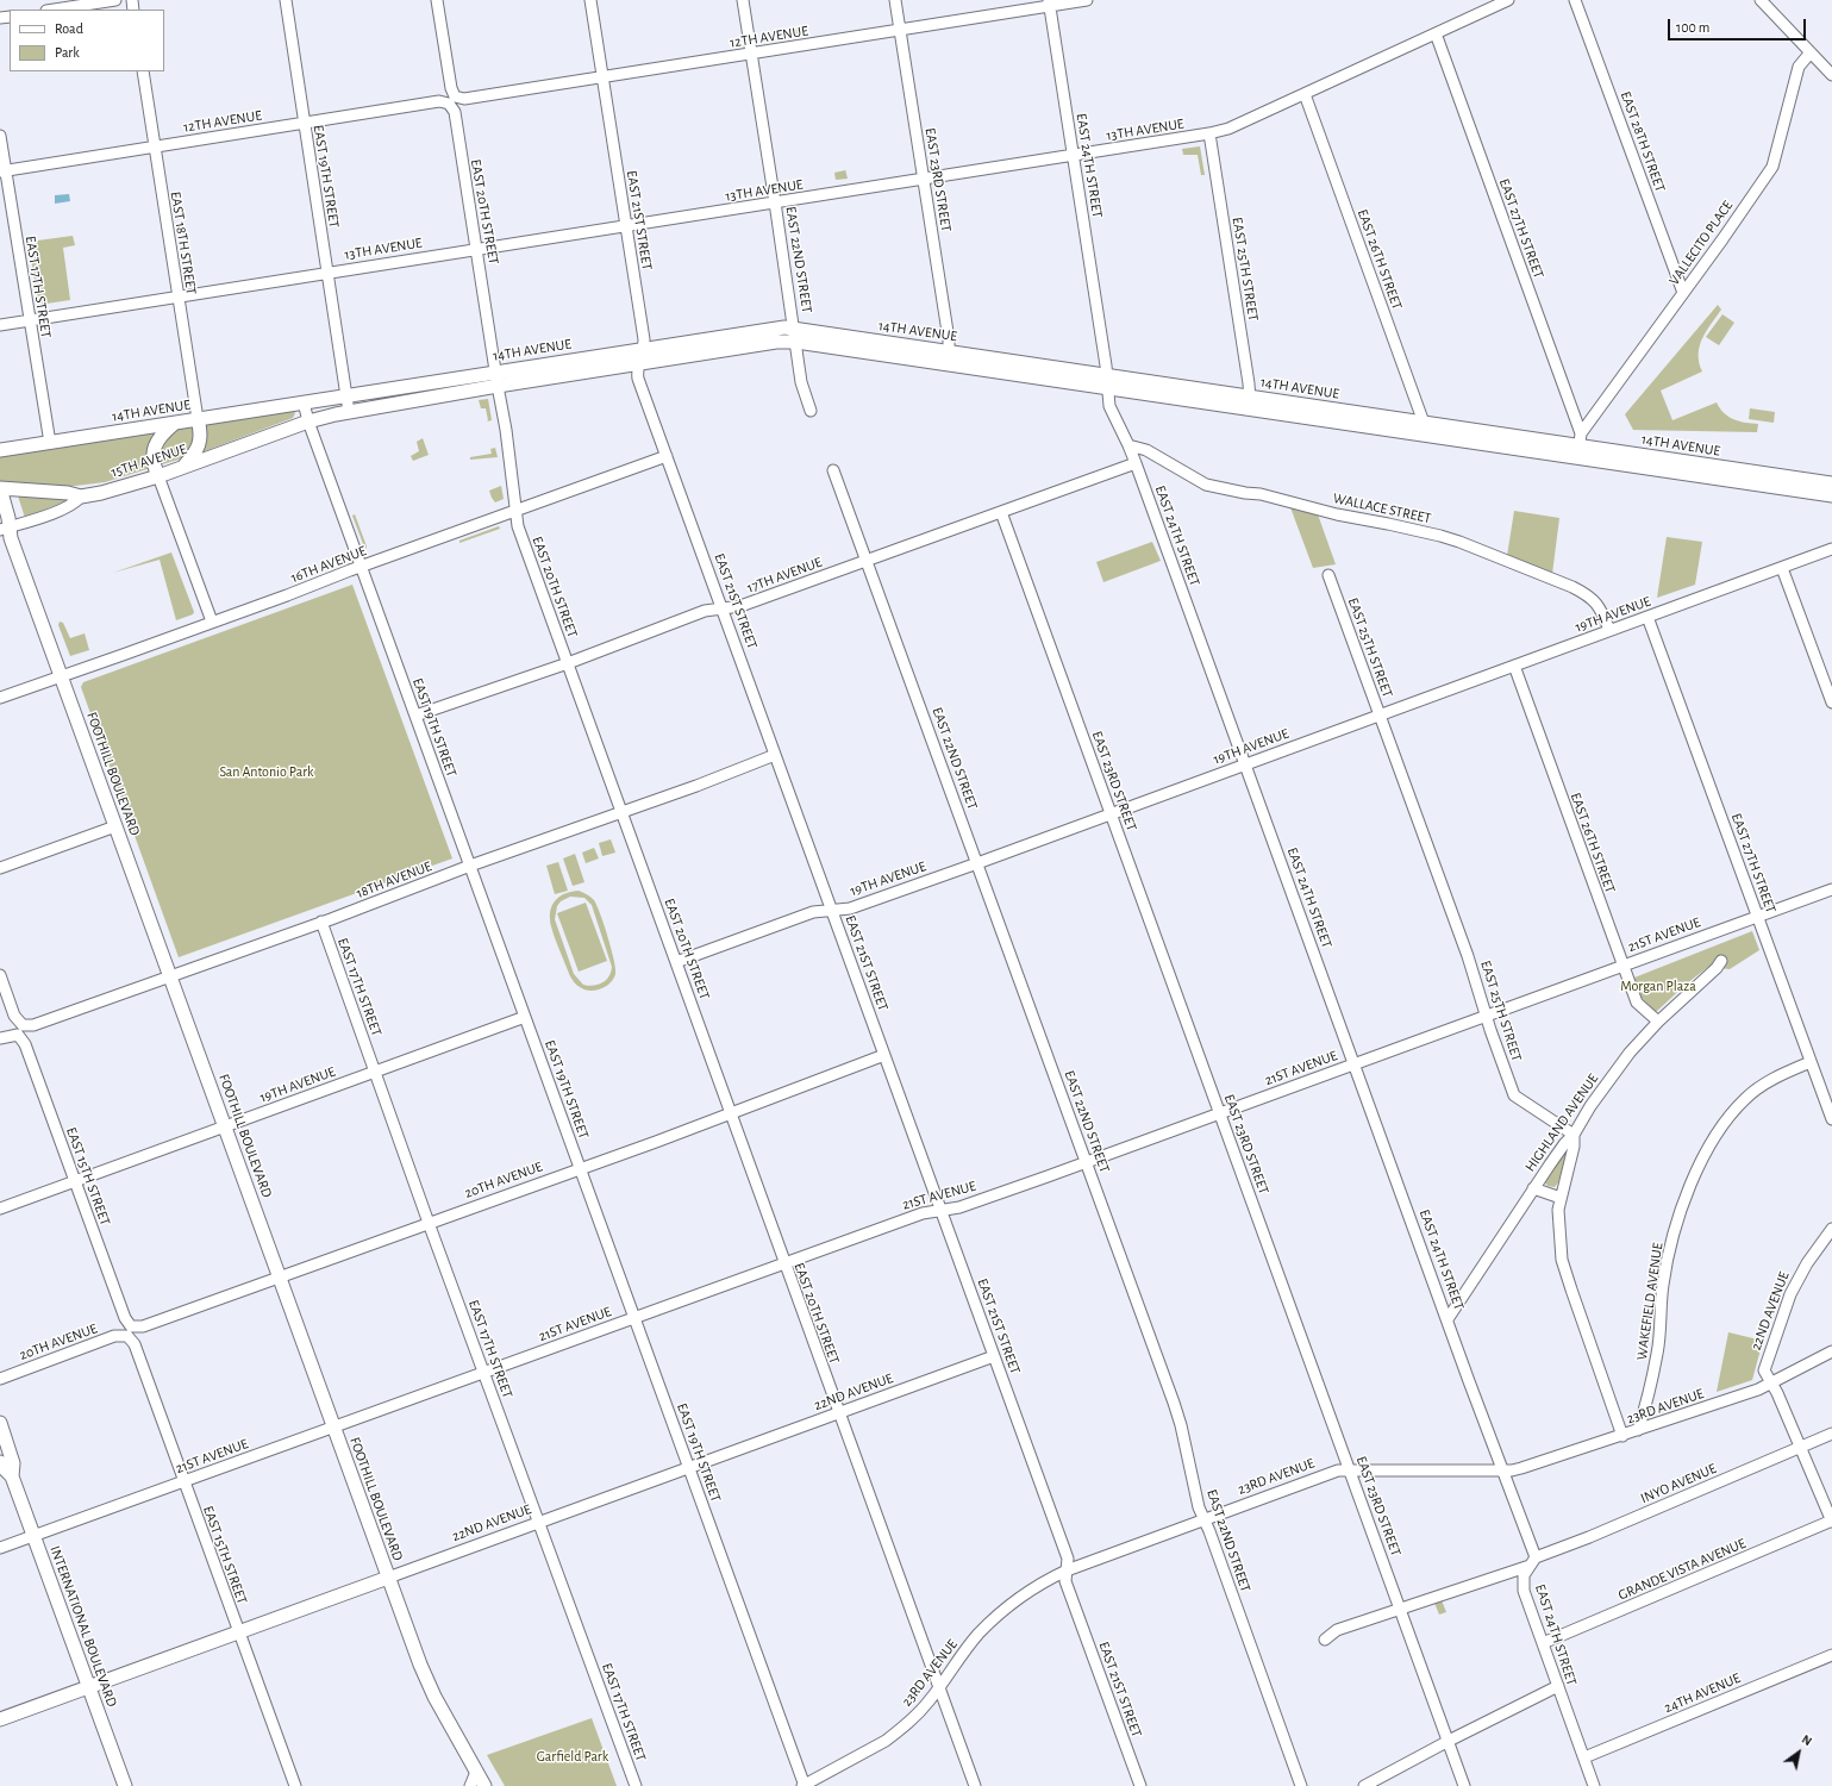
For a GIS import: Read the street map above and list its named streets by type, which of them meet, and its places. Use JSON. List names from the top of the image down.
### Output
{
  "streets": {
    "main road": [
      "14TH AVENUE",
      "15TH AVENUE",
      "FOOTHILL BOULEVARD",
      "22ND AVENUE",
      "INTERNATIONAL BOULEVARD"
    ],
    "street": [
      "12TH AVENUE",
      "13TH AVENUE",
      "EAST 28TH STREET",
      "EAST 24TH STREET",
      "EAST 19TH STREET",
      "EAST 23RD STREET",
      "EAST 20TH STREET",
      "EAST 21ST STREET",
      "EAST 27TH STREET",
      "EAST 18TH STREET",
      "VALLECITO PLACE",
      "EAST 22ND STREET",
      "EAST 26TH STREET",
      "EAST 25TH STREET",
      "EAST 17TH STREET",
      "WALLACE STREET",
      "16TH AVENUE",
      "17TH AVENUE",
      "19TH AVENUE",
      "18TH AVENUE",
      "21ST AVENUE",
      "HIGHLAND AVENUE",
      "EAST 15TH STREET",
      "20TH AVENUE",
      "WAKEFIELD AVENUE",
      "23RD AVENUE",
      "INYO AVENUE",
      "GRANDE VISTA AVENUE",
      "24TH AVENUE"
    ]
  },
  "crossings": [
    ["12TH AVENUE", "EAST 24TH STREET"],
    ["12TH AVENUE", "EAST 19TH STREET"],
    ["12TH AVENUE", "EAST 23RD STREET"],
    ["12TH AVENUE", "EAST 20TH STREET"],
    ["12TH AVENUE", "EAST 21ST STREET"],
    ["12TH AVENUE", "EAST 18TH STREET"],
    ["12TH AVENUE", "EAST 22ND STREET"],
    ["12TH AVENUE", "EAST 17TH STREET"],
    ["13TH AVENUE", "EAST 24TH STREET"],
    ["13TH AVENUE", "EAST 19TH STREET"],
    ["13TH AVENUE", "EAST 23RD STREET"],
    ["13TH AVENUE", "EAST 20TH STREET"],
    ["13TH AVENUE", "EAST 21ST STREET"],
    ["13TH AVENUE", "EAST 27TH STREET"],
    ["13TH AVENUE", "EAST 18TH STREET"],
    ["13TH AVENUE", "EAST 22ND STREET"],
    ["13TH AVENUE", "EAST 26TH STREET"],
    ["13TH AVENUE", "EAST 25TH STREET"],
    ["13TH AVENUE", "EAST 17TH STREET"],
    ["EAST 28TH STREET", "VALLECITO PLACE"],
    ["EAST 24TH STREET", "14TH AVENUE"],
    ["EAST 24TH STREET", "WALLACE STREET"],
    ["EAST 24TH STREET", "17TH AVENUE"],
    ["EAST 24TH STREET", "19TH AVENUE"],
    ["EAST 24TH STREET", "21ST AVENUE"],
    ["EAST 24TH STREET", "HIGHLAND AVENUE"],
    ["EAST 24TH STREET", "23RD AVENUE"],
    ["EAST 24TH STREET", "INYO AVENUE"],
    ["EAST 24TH STREET", "GRANDE VISTA AVENUE"],
    ["EAST 24TH STREET", "24TH AVENUE"],
    ["EAST 19TH STREET", "14TH AVENUE"],
    ["EAST 19TH STREET", "15TH AVENUE"],
    ["EAST 19TH STREET", "16TH AVENUE"],
    ["EAST 19TH STREET", "17TH AVENUE"],
    ["EAST 19TH STREET", "19TH AVENUE"],
    ["EAST 19TH STREET", "18TH AVENUE"],
    ["EAST 19TH STREET", "21ST AVENUE"],
    ["EAST 19TH STREET", "20TH AVENUE"],
    ["EAST 19TH STREET", "22ND AVENUE"],
    ["EAST 19TH STREET", "23RD AVENUE"],
    ["EAST 23RD STREET", "14TH AVENUE"],
    ["EAST 23RD STREET", "17TH AVENUE"],
    ["EAST 23RD STREET", "19TH AVENUE"],
    ["EAST 23RD STREET", "21ST AVENUE"],
    ["EAST 23RD STREET", "23RD AVENUE"],
    ["EAST 23RD STREET", "INYO AVENUE"],
    ["EAST 20TH STREET", "14TH AVENUE"],
    ["EAST 20TH STREET", "16TH AVENUE"],
    ["EAST 20TH STREET", "17TH AVENUE"],
    ["EAST 20TH STREET", "19TH AVENUE"],
    ["EAST 20TH STREET", "18TH AVENUE"],
    ["EAST 20TH STREET", "21ST AVENUE"],
    ["EAST 20TH STREET", "20TH AVENUE"],
    ["EAST 20TH STREET", "22ND AVENUE"],
    ["EAST 20TH STREET", "23RD AVENUE"],
    ["EAST 21ST STREET", "14TH AVENUE"],
    ["EAST 21ST STREET", "16TH AVENUE"],
    ["EAST 21ST STREET", "17TH AVENUE"],
    ["EAST 21ST STREET", "19TH AVENUE"],
    ["EAST 21ST STREET", "18TH AVENUE"],
    ["EAST 21ST STREET", "21ST AVENUE"],
    ["EAST 21ST STREET", "20TH AVENUE"],
    ["EAST 21ST STREET", "22ND AVENUE"],
    ["EAST 21ST STREET", "23RD AVENUE"],
    ["EAST 27TH STREET", "VALLECITO PLACE"],
    ["EAST 27TH STREET", "14TH AVENUE"],
    ["EAST 27TH STREET", "19TH AVENUE"],
    ["EAST 27TH STREET", "21ST AVENUE"],
    ["EAST 27TH STREET", "WAKEFIELD AVENUE"],
    ["EAST 18TH STREET", "14TH AVENUE"],
    ["VALLECITO PLACE", "14TH AVENUE"],
    ["EAST 22ND STREET", "14TH AVENUE"],
    ["EAST 22ND STREET", "17TH AVENUE"],
    ["EAST 22ND STREET", "19TH AVENUE"],
    ["EAST 22ND STREET", "21ST AVENUE"],
    ["EAST 22ND STREET", "23RD AVENUE"],
    ["EAST 26TH STREET", "14TH AVENUE"],
    ["EAST 26TH STREET", "19TH AVENUE"],
    ["EAST 26TH STREET", "21ST AVENUE"],
    ["EAST 26TH STREET", "HIGHLAND AVENUE"],
    ["EAST 25TH STREET", "14TH AVENUE"],
    ["EAST 25TH STREET", "19TH AVENUE"],
    ["EAST 25TH STREET", "21ST AVENUE"],
    ["EAST 25TH STREET", "HIGHLAND AVENUE"],
    ["EAST 17TH STREET", "14TH AVENUE"],
    ["EAST 17TH STREET", "19TH AVENUE"],
    ["EAST 17TH STREET", "18TH AVENUE"],
    ["EAST 17TH STREET", "21ST AVENUE"],
    ["EAST 17TH STREET", "20TH AVENUE"],
    ["EAST 17TH STREET", "22ND AVENUE"],
    ["14TH AVENUE", "15TH AVENUE"],
    ["15TH AVENUE", "FOOTHILL BOULEVARD"],
    ["WALLACE STREET", "19TH AVENUE"],
    ["16TH AVENUE", "FOOTHILL BOULEVARD"],
    ["19TH AVENUE", "FOOTHILL BOULEVARD"],
    ["19TH AVENUE", "EAST 15TH STREET"],
    ["FOOTHILL BOULEVARD", "18TH AVENUE"],
    ["FOOTHILL BOULEVARD", "21ST AVENUE"],
    ["FOOTHILL BOULEVARD", "20TH AVENUE"],
    ["FOOTHILL BOULEVARD", "22ND AVENUE"],
    ["18TH AVENUE", "EAST 15TH STREET"],
    ["21ST AVENUE", "EAST 15TH STREET"],
    ["21ST AVENUE", "INTERNATIONAL BOULEVARD"],
    ["EAST 15TH STREET", "20TH AVENUE"],
    ["EAST 15TH STREET", "22ND AVENUE"],
    ["WAKEFIELD AVENUE", "23RD AVENUE"],
    ["22ND AVENUE", "23RD AVENUE"],
    ["22ND AVENUE", "INTERNATIONAL BOULEVARD"]
  ],
  "parks": ["San Antonio Park", "Morgan Plaza", "Garfield Park"],
  "legend": ["Road", "Park"],
  "scale_bar": "100 m",
  "north": "top right"
}
